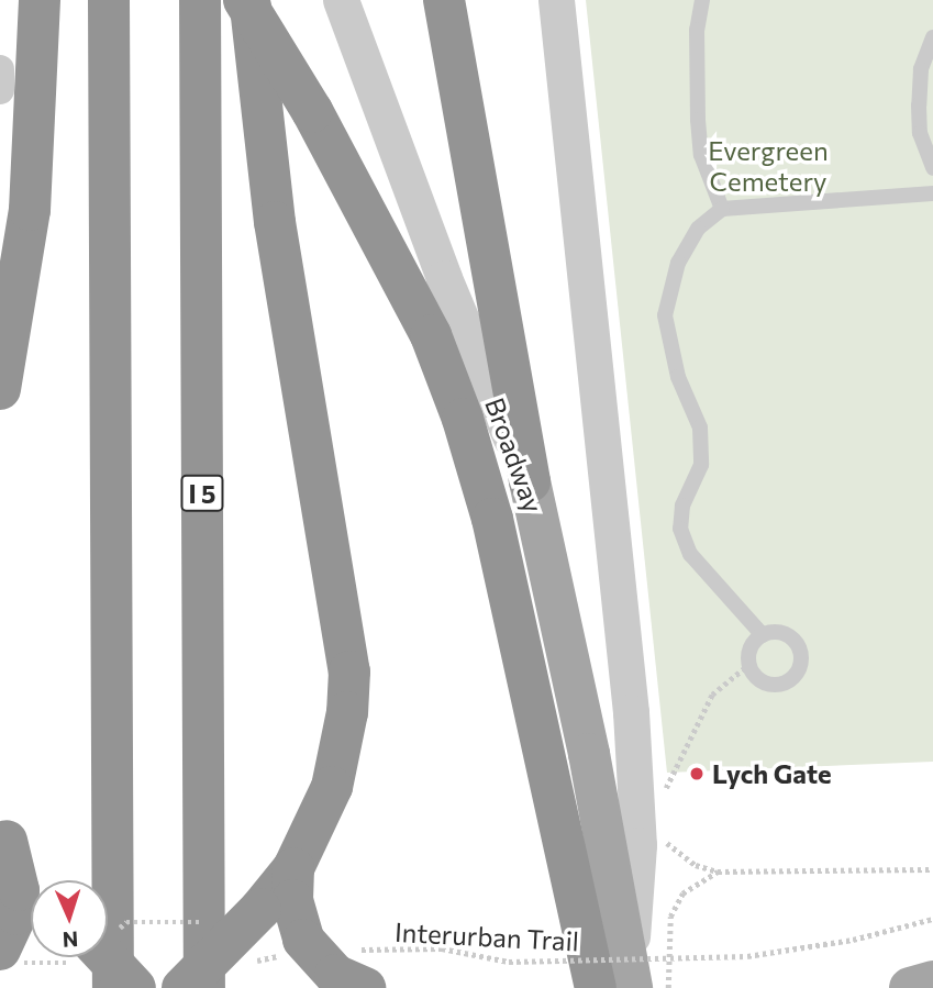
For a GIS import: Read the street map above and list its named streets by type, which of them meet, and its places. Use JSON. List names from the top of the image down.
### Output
{
  "streets": {
    "highway": ["I 5"],
    "main road": ["Broadway"],
    "path": ["Interurban Trail"]
  },
  "parks": ["Evergreen Cemetery"],
  "places": ["Lych Gate"],
  "north": "bottom"
}
